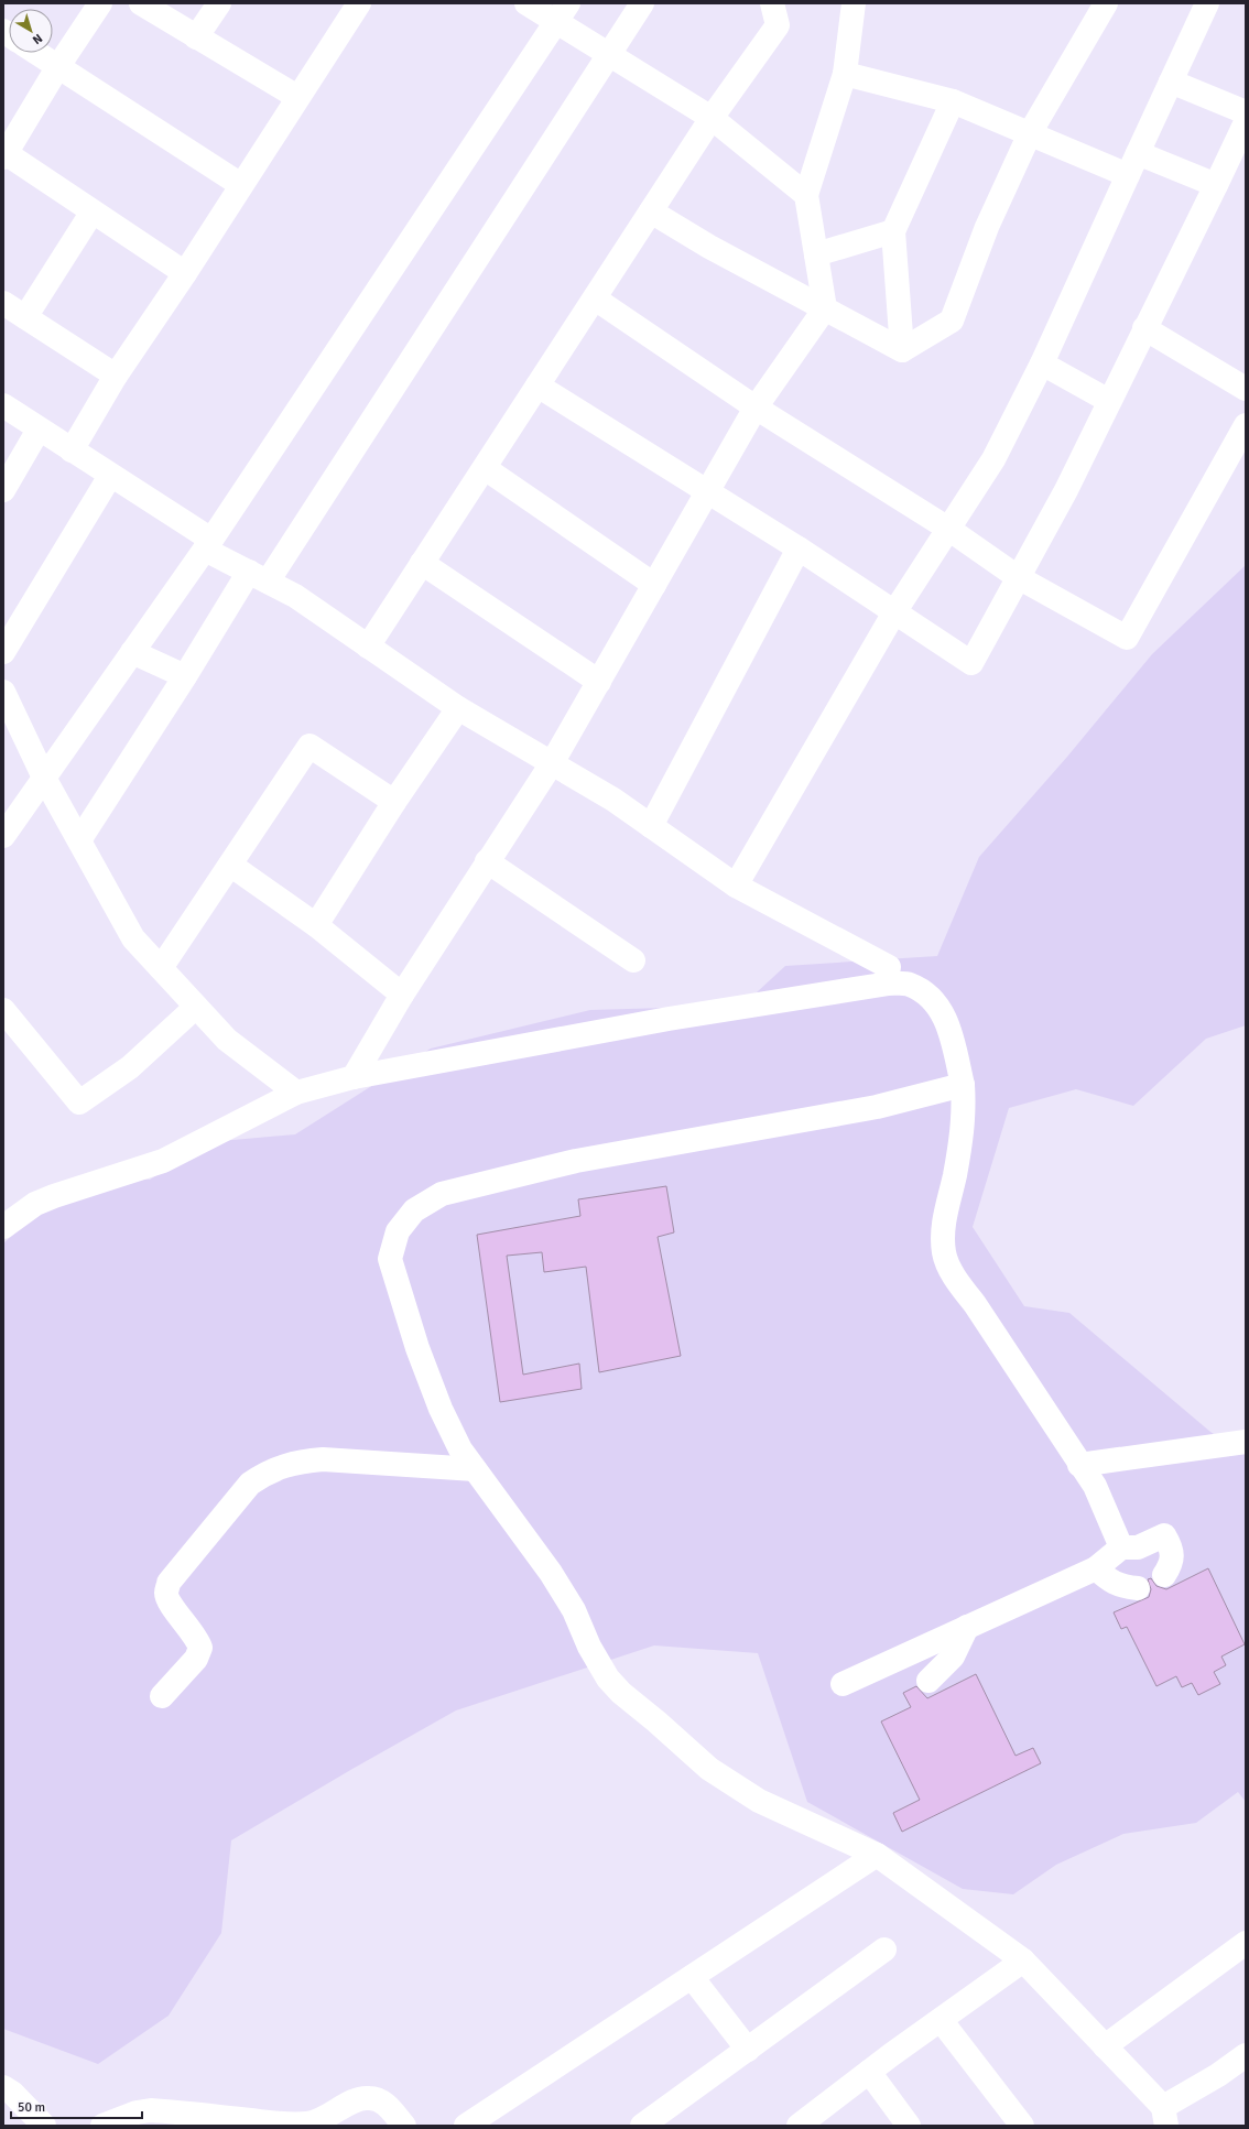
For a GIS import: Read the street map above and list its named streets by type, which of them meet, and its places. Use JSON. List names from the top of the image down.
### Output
{
  "scale_bar": "50 m",
  "north": "bottom right"
}
